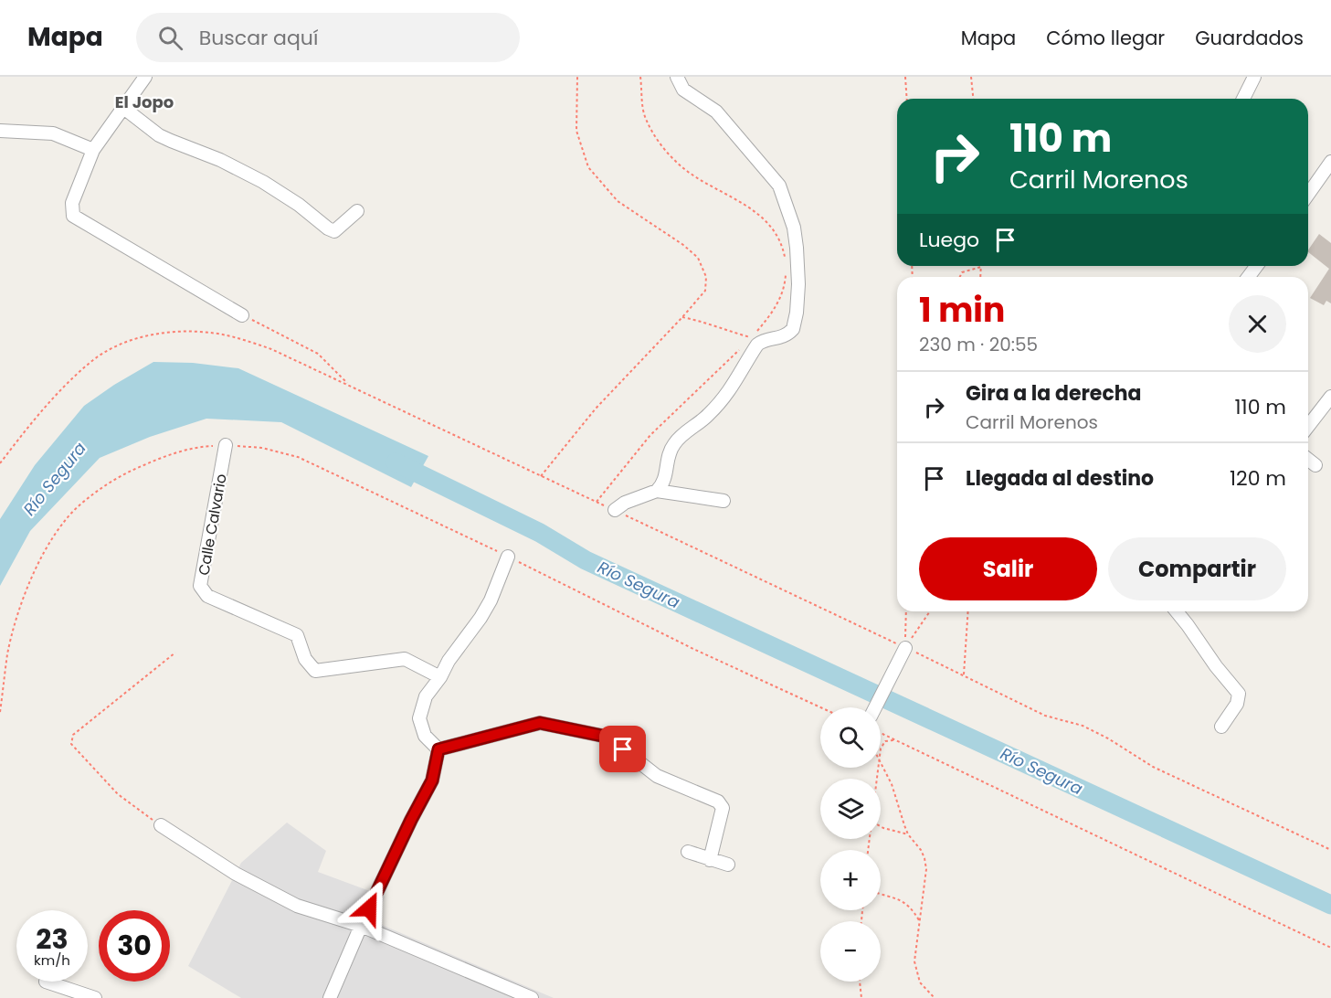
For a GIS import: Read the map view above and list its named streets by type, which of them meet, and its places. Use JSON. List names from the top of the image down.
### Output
{
  "streets": {
    "street": ["Calle Calvario"]
  },
  "districts": ["El Jopo"],
  "water": ["Río Segura"],
  "page": {
    "header": "Mapa",
    "search": "Buscar aquí",
    "nav": ["Mapa", "Cómo llegar", "Guardados"],
    "turn": ["110 m", "Carril Morenos"],
    "then": "Luego",
    "heading": ["1 min", "230 m · 20:55"],
    "list": [
      {
        "name": "Gira a la derecha",
        "note": "Carril Morenos",
        "value": "110 m"
      },
      {
        "name": "Llegada al destino",
        "value": "120 m"
      }
    ],
    "buttons": ["Salir", "Compartir"],
    "map_buttons": ["+", "−"],
    "speed": "23 km/h",
    "limit": "30"
  }
}
